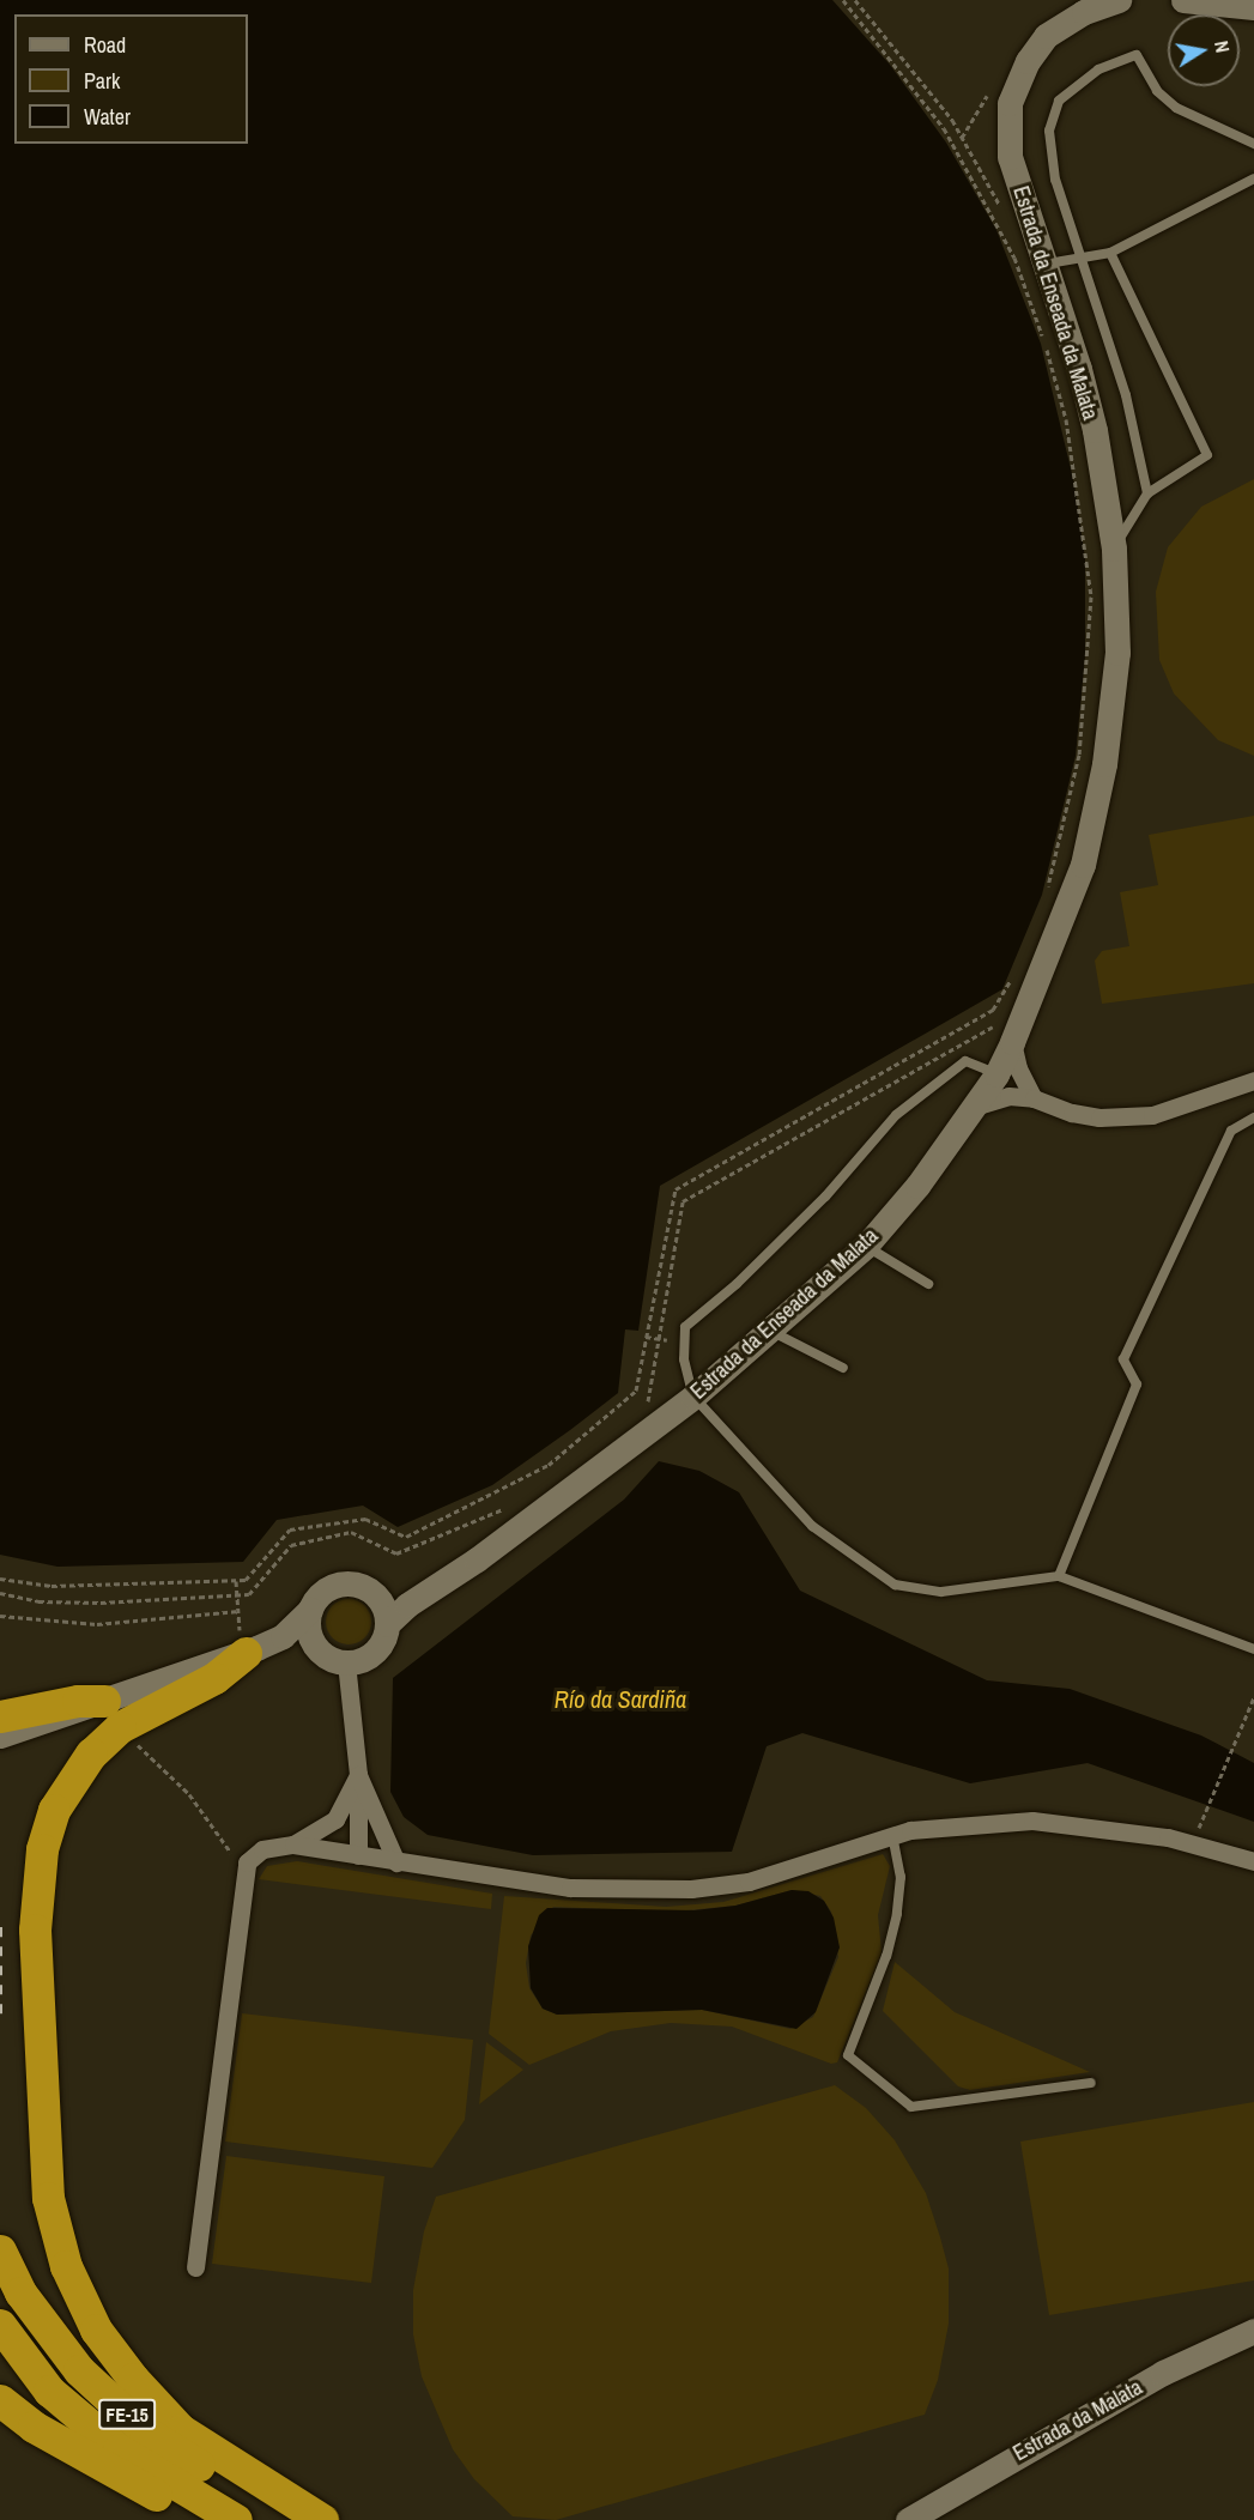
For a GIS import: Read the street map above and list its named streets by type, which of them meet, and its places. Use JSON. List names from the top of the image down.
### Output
{
  "streets": {
    "highway": ["FE-15"],
    "main road": ["Estrada da Enseada da Malata", "Estrada da Malata"]
  },
  "water": ["Río da Sardiña"],
  "legend": ["Road", "Park", "Water"],
  "north": "right"
}
